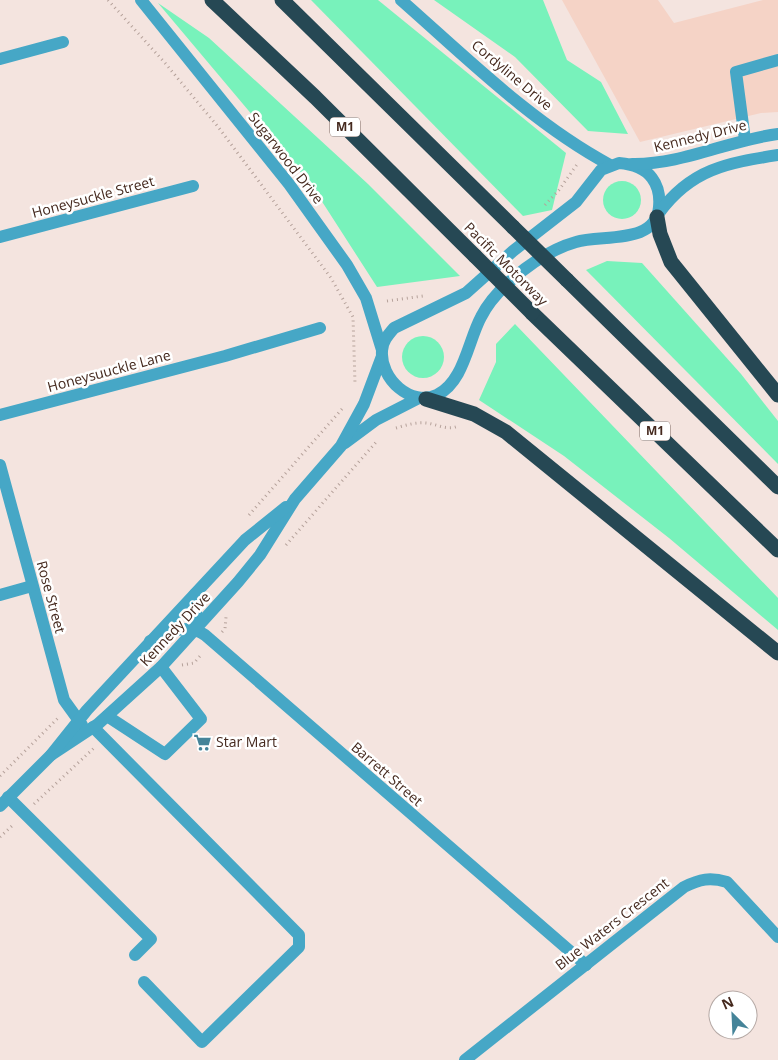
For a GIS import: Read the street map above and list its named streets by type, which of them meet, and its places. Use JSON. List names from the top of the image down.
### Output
{
  "streets": {
    "highway": ["M1", "Pacific Motorway"],
    "street": [
      "Cordyline Drive",
      "Kennedy Drive",
      "Sugarwood Drive",
      "Honeysuckle Street",
      "Honeysuuckle Lane",
      "Rose Street",
      "Barrett Street",
      "Blue Waters Crescent"
    ]
  },
  "crossings": [
    ["Cordyline Drive", "Kennedy Drive"],
    ["Kennedy Drive", "Sugarwood Drive"],
    ["Kennedy Drive", "Rose Street"],
    ["Kennedy Drive", "Barrett Street"],
    ["Barrett Street", "Blue Waters Crescent"]
  ],
  "places": {
    "supermarket": ["Star Mart"]
  },
  "north": "top left"
}
